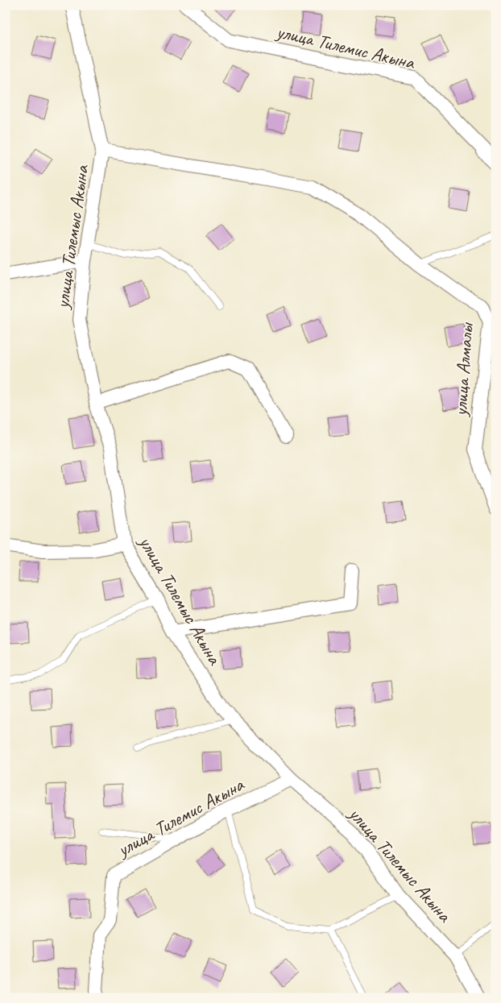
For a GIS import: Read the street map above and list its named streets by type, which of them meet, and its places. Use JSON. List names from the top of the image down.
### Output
{
  "streets": {
    "street": ["улица Тилемис Акына", "улица Тилемыс Акына", "улица Алмалы"]
  },
  "crossings": [
    ["улица Тилемис Акына", "улица Тилемыс Акына"]
  ]
}
